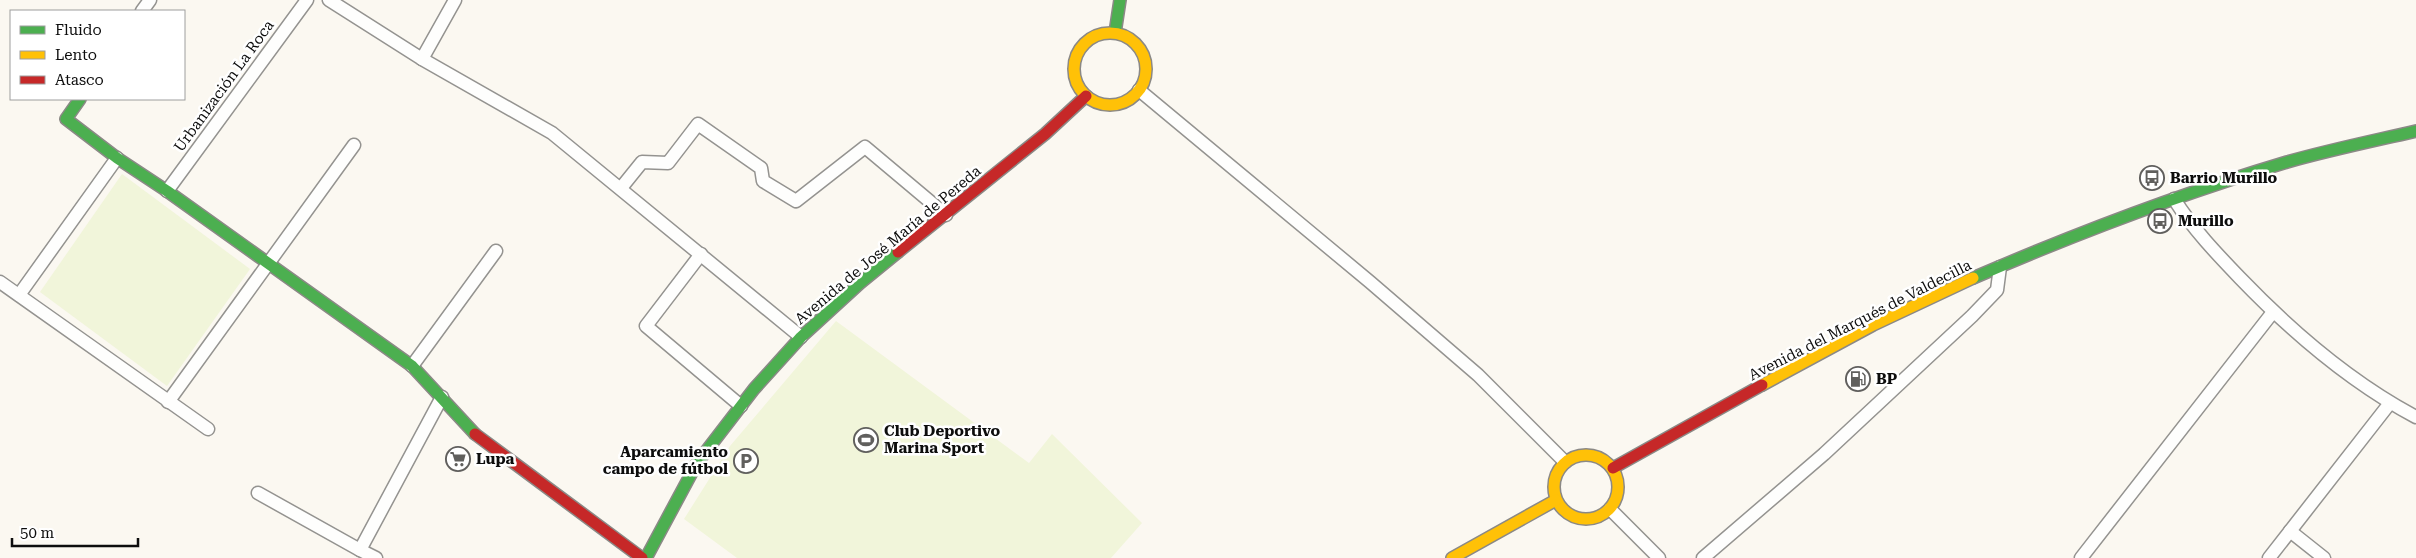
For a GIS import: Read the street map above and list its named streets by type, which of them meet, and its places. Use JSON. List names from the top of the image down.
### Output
{
  "streets": {
    "street": ["Urbanización La Roca", "Avenida de José María de Pereda", "Avenida del Marqués de Valdecilla"]
  },
  "places": {
    "bus stop": ["Barrio Murillo", "Murillo"],
    "fuel station": ["BP"],
    "sports": ["Club Deportivo Marina Sport"],
    "supermarket": ["Lupa"],
    "parking": ["Aparcamiento campo de fútbol"]
  },
  "legend": ["Fluido", "Lento", "Atasco"],
  "scale_bar": "50 m"
}
